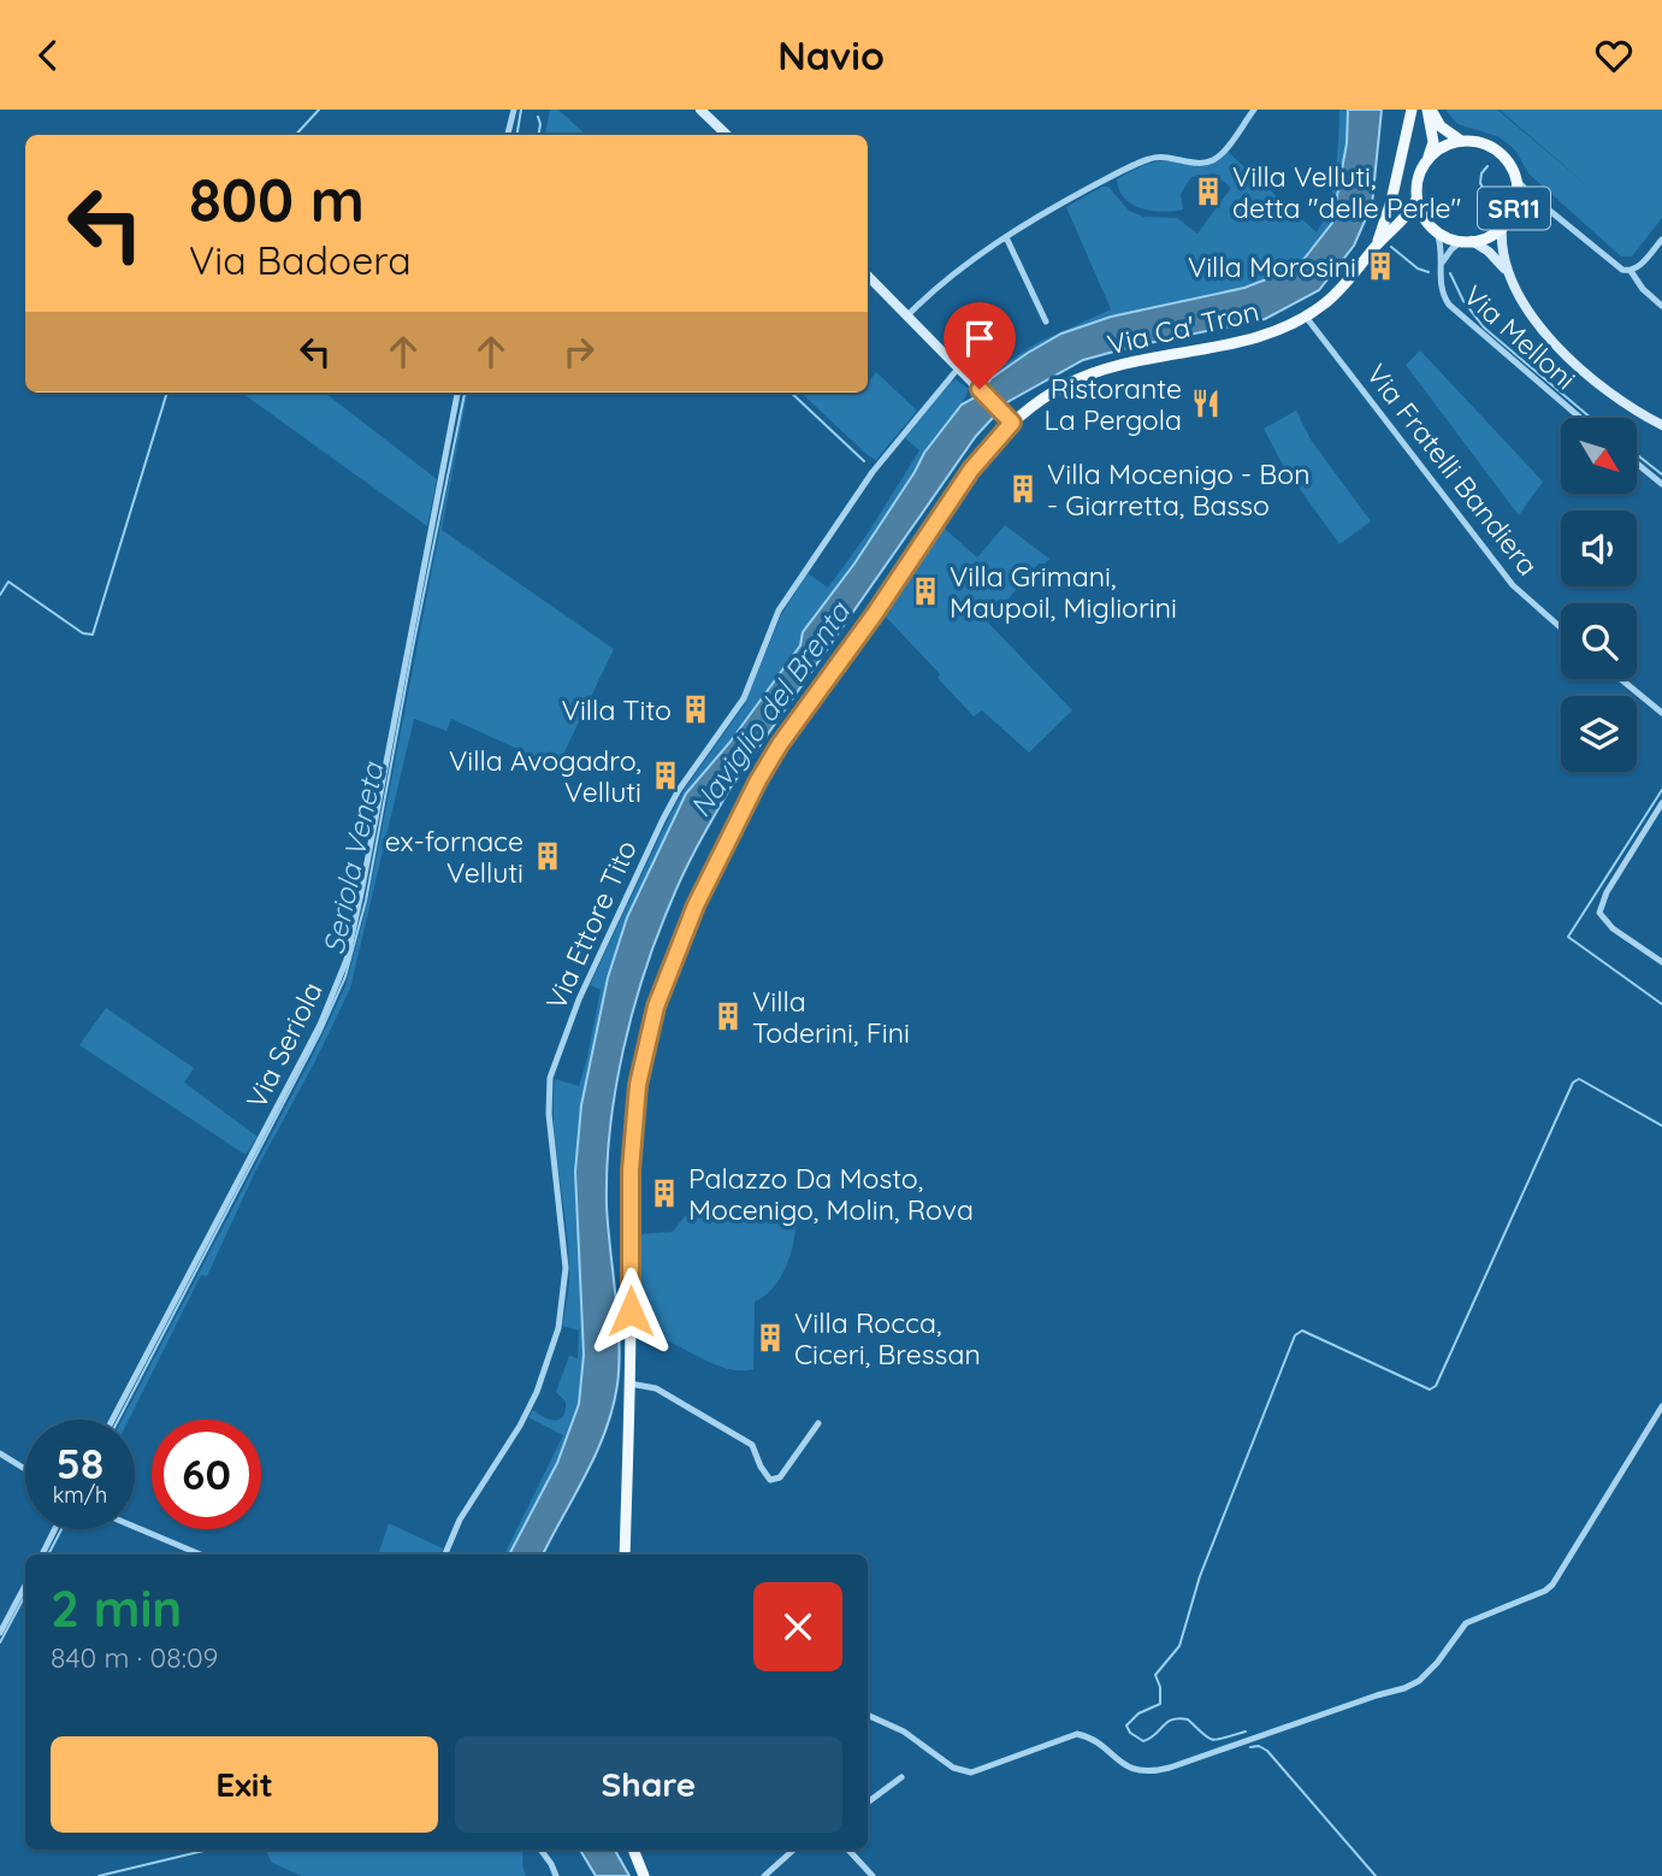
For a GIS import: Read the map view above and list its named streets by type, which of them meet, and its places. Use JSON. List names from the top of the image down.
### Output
{
  "streets": {
    "main road": ["SR11", "Via Ca' Tron"],
    "street": [
      "Via Melloni",
      "Via Fratelli Bandiera",
      "Via Ettore Tito",
      "Via Seriola"
    ]
  },
  "crossings": [
    ["SR11", "Via Ca' Tron"],
    ["SR11", "Via Melloni"],
    ["Via Ca' Tron", "Via Fratelli Bandiera"]
  ],
  "water": ["Naviglio del Brenta", "Seriola Veneta"],
  "places": {
    "building": [
      "Villa Velluti, detta \"delle Perle\"",
      "Villa Morosini",
      "Villa Mocenigo - Bon - Giarretta, Basso",
      "Villa Grimani, Maupoil, Migliorini",
      "Villa Tito",
      "Villa Avogadro, Velluti",
      "ex-fornace Velluti",
      "Villa Toderini, Fini",
      "Palazzo Da Mosto, Mocenigo, Molin, Rova",
      "Villa Rocca, Ciceri, Bressan"
    ],
    "restaurant": ["Ristorante La Pergola"]
  },
  "north": "bottom right",
  "page": {
    "header": "Navio",
    "turn": ["800 m", "Via Badoera"],
    "speed": "58 km/h",
    "limit": "60",
    "heading": ["2 min", "840 m · 08:09"],
    "buttons": ["Exit", "Share"]
  }
}
